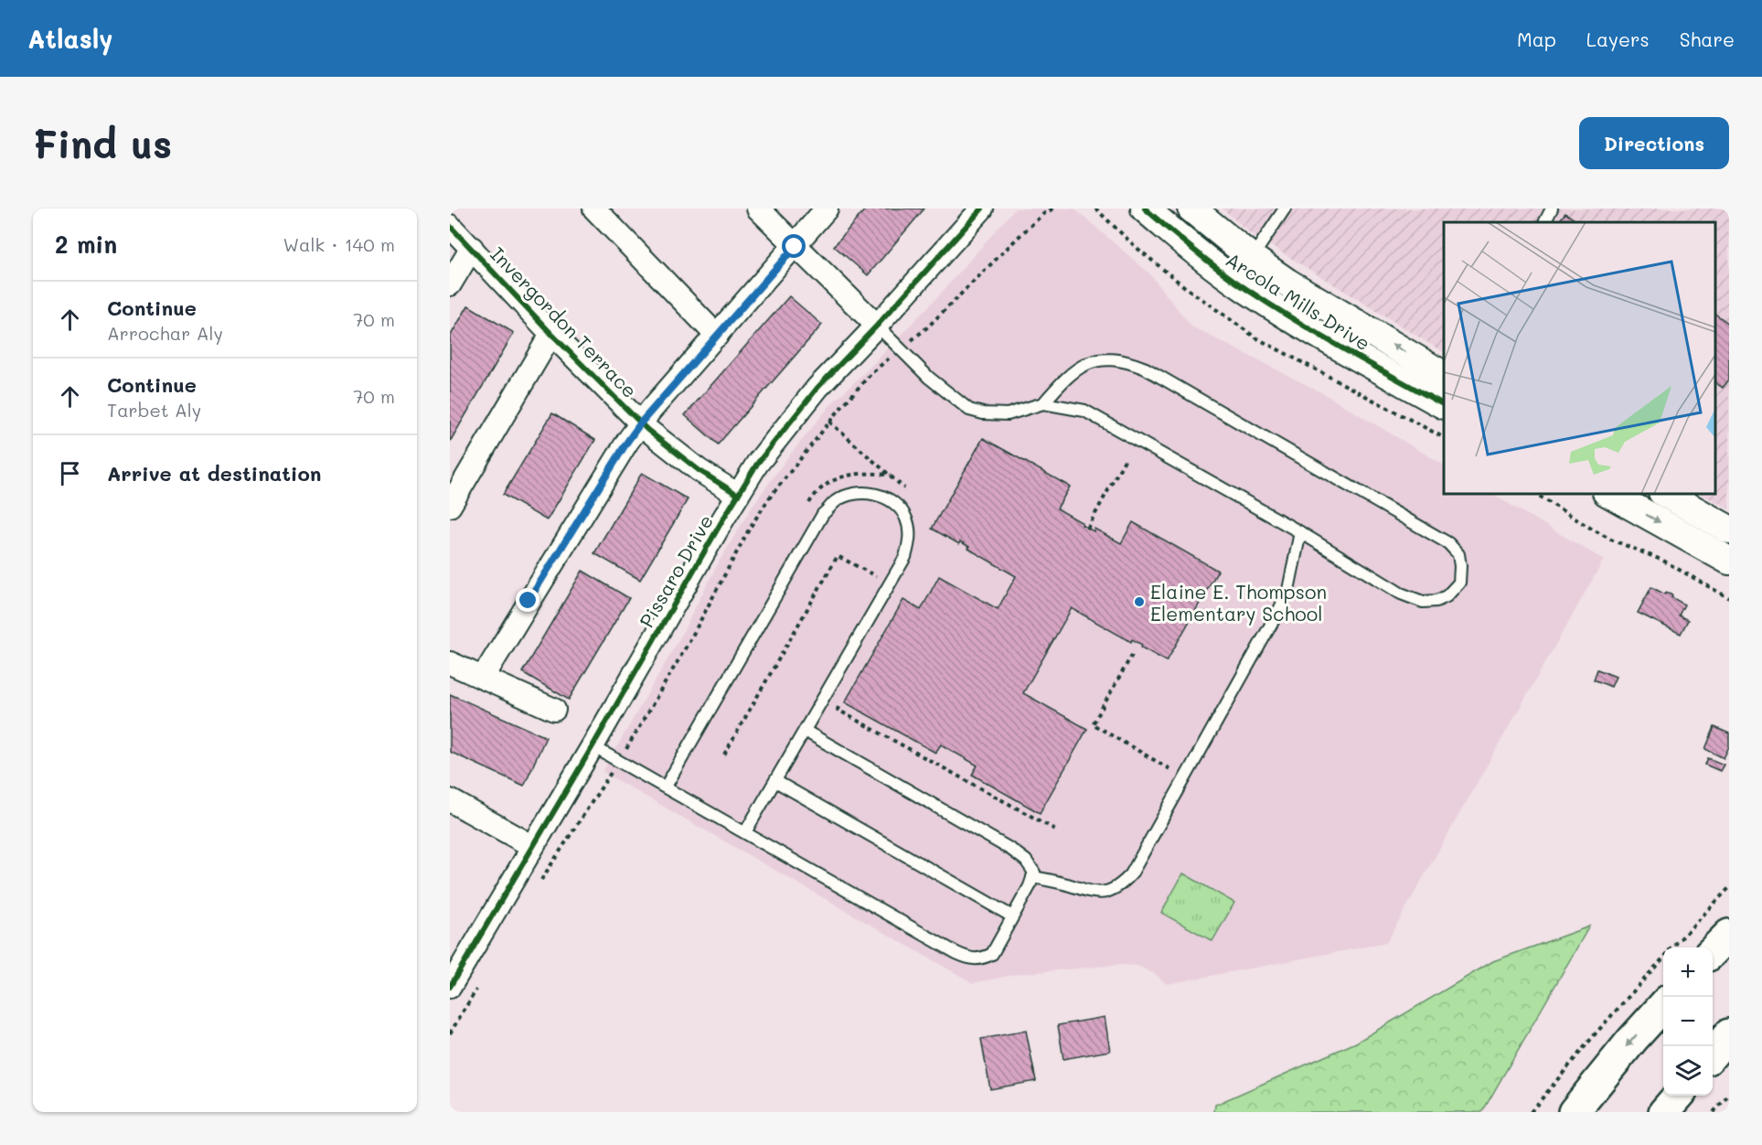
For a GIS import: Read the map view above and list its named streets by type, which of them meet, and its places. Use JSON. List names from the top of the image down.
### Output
{
  "streets": {
    "street": ["Arcola Mills Drive", "Invergordon Terrace", "Pissaro Drive"]
  },
  "crossings": [
    ["Invergordon Terrace", "Pissaro Drive"]
  ],
  "places": ["Elaine E. Thompson Elementary School"],
  "page": {
    "header": "Atlasly",
    "nav": ["Map", "Layers", "Share"],
    "buttons": "Directions",
    "title": "Find us",
    "heading": ["2 min", "Walk · 140 m"],
    "list": [
      ["Continue", "Arrochar Aly", "70 m"],
      ["Continue", "Tarbet Aly", "70 m"],
      "Arrive at destination"
    ],
    "map_buttons": ["+", "−"]
  }
}
